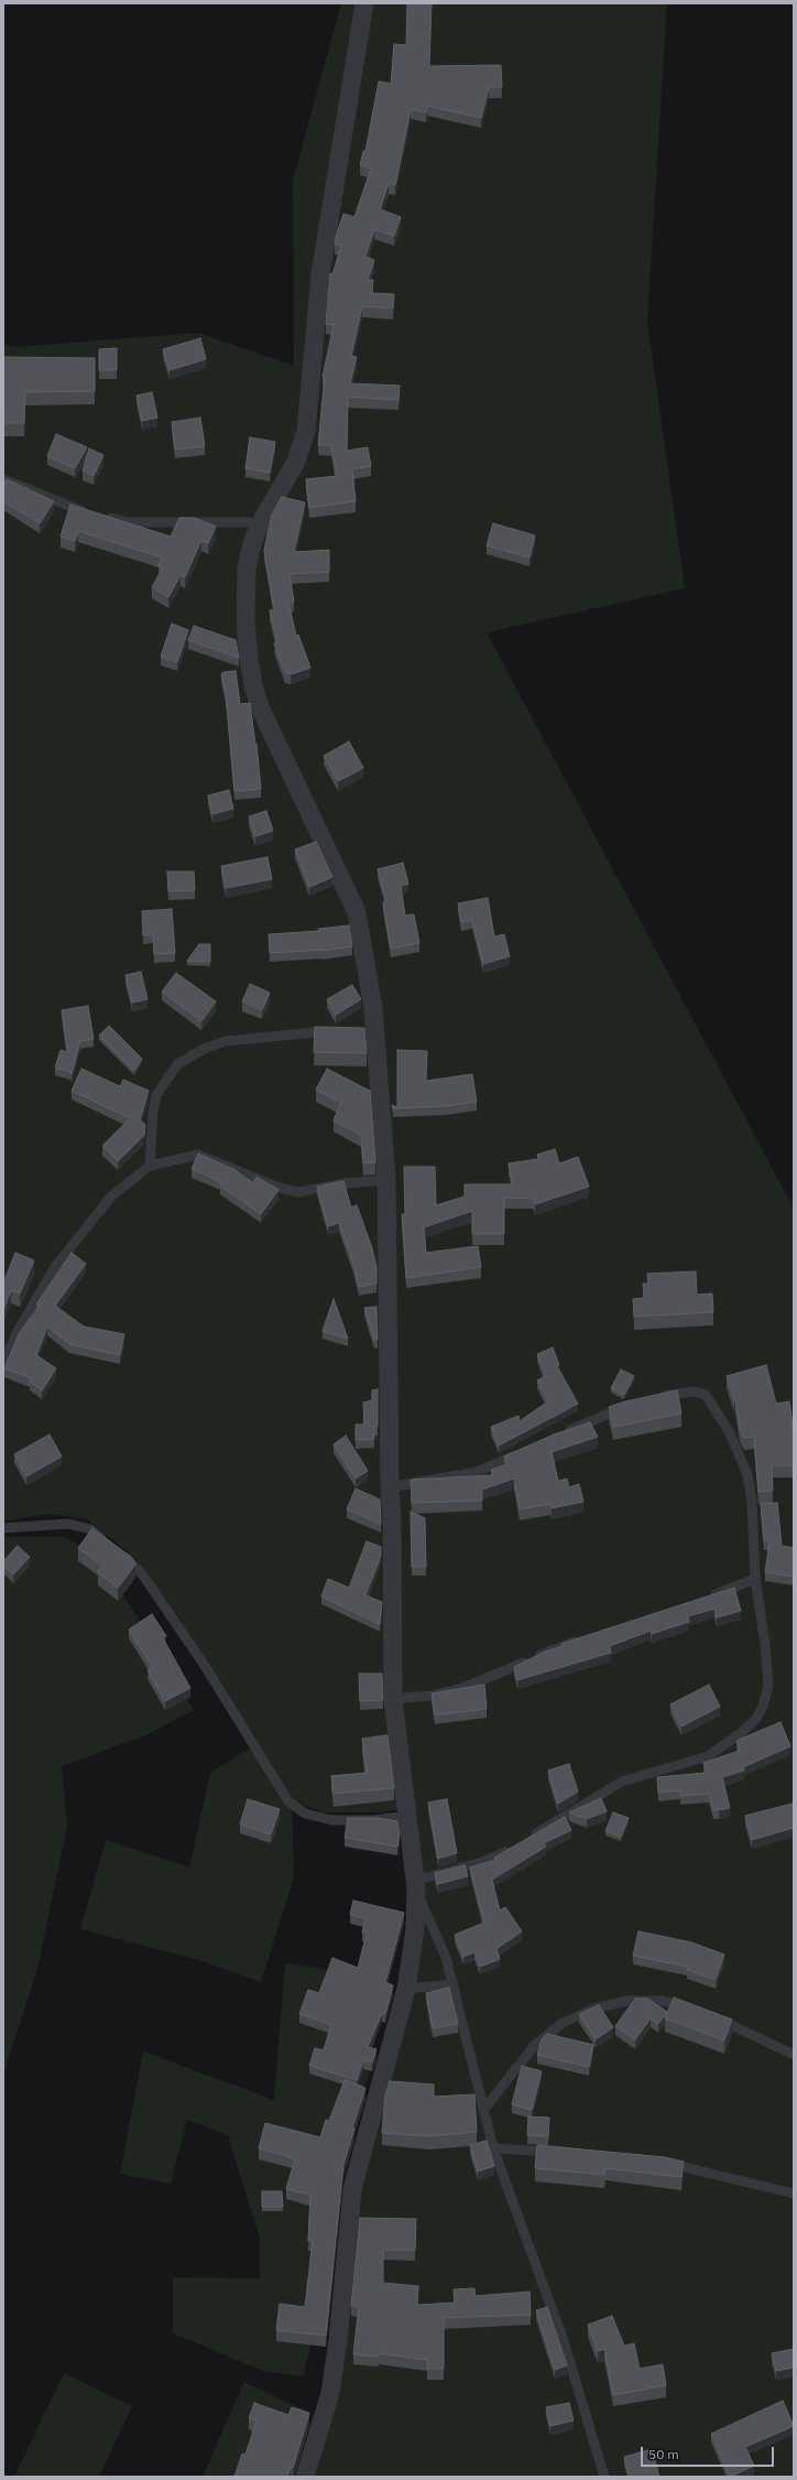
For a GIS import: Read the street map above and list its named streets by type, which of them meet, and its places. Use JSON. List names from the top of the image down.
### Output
{
  "scale_bar": "50 m"
}
